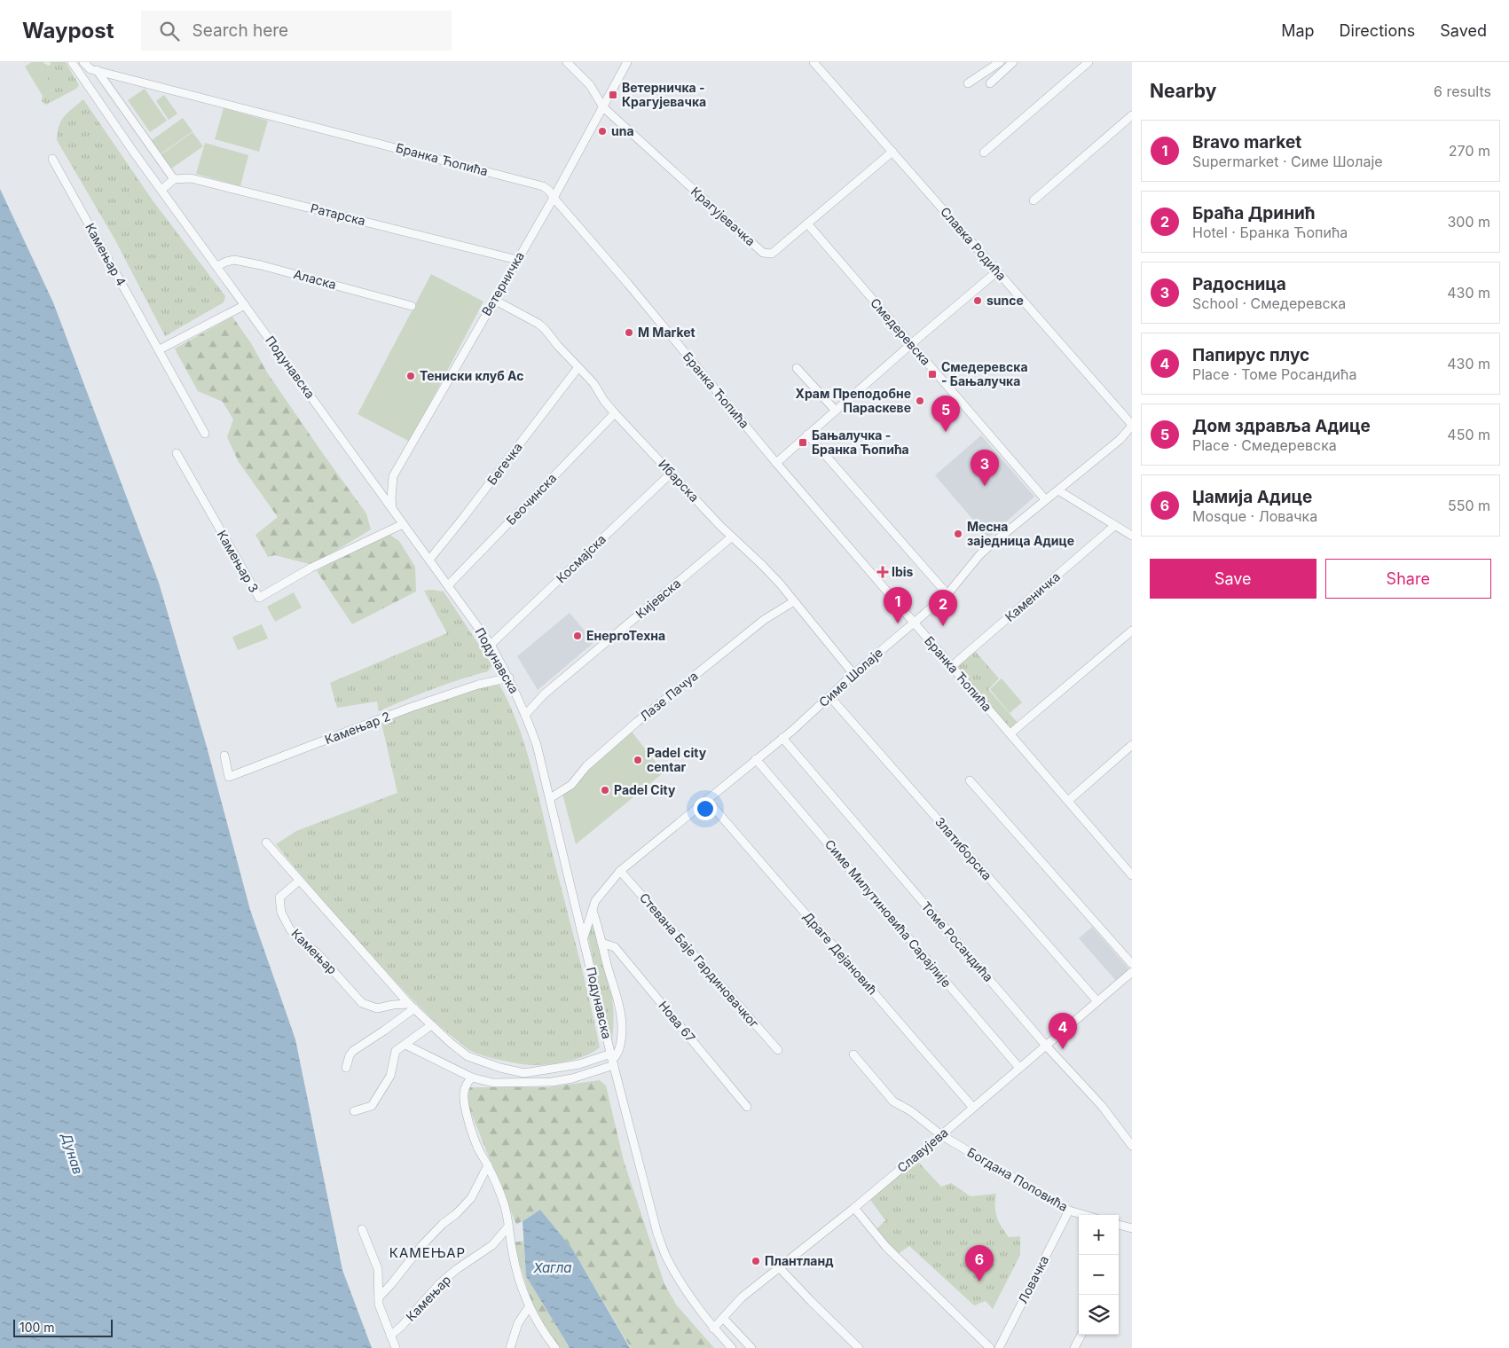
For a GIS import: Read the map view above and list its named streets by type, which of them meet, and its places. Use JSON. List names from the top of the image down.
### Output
{
  "streets": {
    "street": [
      "Бранка Ћопића",
      "Ратарска",
      "Крагујевачка",
      "Славка Родића",
      "Камењар 4",
      "Аласка",
      "Ветерничка",
      "Смедеревска",
      "Подунавска",
      "Бегечка",
      "Ибарска",
      "Беочинска",
      "Космајска",
      "Камењар 3",
      "Каменичка",
      "Кијевска",
      "Симе Шолаје",
      "Лазе Пачуа",
      "Камењар 2",
      "Златиборска",
      "Симе Милутиновића Сарајлије",
      "Томе Росандића",
      "Камењар",
      "Драге Дејановић",
      "Стевана Баје Гардиновачког",
      "Нова 67",
      "Славујева",
      "Богдана Поповића",
      "Ловачка"
    ]
  },
  "crossings": [
    ["Бранка Ћопића", "Ветерничка"],
    ["Бранка Ћопића", "Каменичка"],
    ["Бранка Ћопића", "Симе Шолаје"],
    ["Ратарска", "Ветерничка"],
    ["Крагујевачка", "Славка Родића"],
    ["Крагујевачка", "Ветерничка"],
    ["Крагујевачка", "Смедеревска"],
    ["Славка Родића", "Симе Шолаје"],
    ["Аласка", "Подунавска"],
    ["Ветерничка", "Подунавска"],
    ["Ветерничка", "Ибарска"],
    ["Смедеревска", "Симе Шолаје"],
    ["Подунавска", "Бегечка"],
    ["Подунавска", "Беочинска"],
    ["Подунавска", "Космајска"],
    ["Подунавска", "Камењар 3"],
    ["Подунавска", "Кијевска"],
    ["Подунавска", "Симе Шолаје"],
    ["Подунавска", "Лазе Пачуа"],
    ["Подунавска", "Камењар 2"],
    ["Подунавска", "Славујева"],
    ["Бегечка", "Ибарска"],
    ["Ибарска", "Беочинска"],
    ["Ибарска", "Космајска"],
    ["Ибарска", "Кијевска"],
    ["Ибарска", "Симе Шолаје"],
    ["Ибарска", "Лазе Пачуа"],
    ["Симе Шолаје", "Златиборска"],
    ["Симе Шолаје", "Симе Милутиновића Сарајлије"],
    ["Симе Шолаје", "Томе Росандића"],
    ["Симе Шолаје", "Драге Дејановић"],
    ["Симе Шолаје", "Стевана Баје Гардиновачког"],
    ["Златиборска", "Славујева"],
    ["Симе Милутиновића Сарајлије", "Славујева"],
    ["Томе Росандића", "Славујева"],
    ["Драге Дејановић", "Славујева"],
    ["Славујева", "Богдана Поповића"],
    ["Богдана Поповића", "Ловачка"]
  ],
  "districts": ["КАМЕЊАР"],
  "water": ["Дунав", "Хагла"],
  "places": {
    "transit": ["Ветерничка - Крагујевачка", "Смедеревска - Бањалучка", "Бањалучка - Бранка Ћопића"],
    "other": [
      "una",
      "sunce",
      "M Market",
      "Тениски клуб Ас",
      "Храм Преподобне Параскеве",
      "Месна заједница Адице",
      "ЕнергоТехна",
      "Padel city centar",
      "Padel City",
      "Плантланд"
    ],
    "health": ["Ibis"]
  },
  "scale_bar": "100 m",
  "page": {
    "header": "Waypost",
    "search": "Search here",
    "nav": ["Map", "Directions", "Saved"],
    "heading": ["Nearby", "6 results"],
    "list": [
      {
        "mark": "1",
        "name": "Bravo market",
        "note": "Supermarket · Симе Шолаје",
        "value": "270 m"
      },
      {
        "mark": "2",
        "name": "Браћа Дринић",
        "note": "Hotel · Бранка Ћопића",
        "value": "300 m"
      },
      {
        "mark": "3",
        "name": "Радосница",
        "note": "School · Смедеревска",
        "value": "430 m"
      },
      {
        "mark": "4",
        "name": "Папирус плус",
        "note": "Place · Томе Росандића",
        "value": "430 m"
      },
      {
        "mark": "5",
        "name": "Дом здравља Адице",
        "note": "Place · Смедеревска",
        "value": "450 m"
      },
      {
        "mark": "6",
        "name": "Џамија Адице",
        "note": "Mosque · Ловачка",
        "value": "550 m"
      }
    ],
    "pins": [
      "5",
      "3",
      "1",
      "2",
      "4",
      "6"
    ],
    "buttons": ["Save", "Share"],
    "map_buttons": ["+", "−"],
    "scale": "100 m"
  }
}
